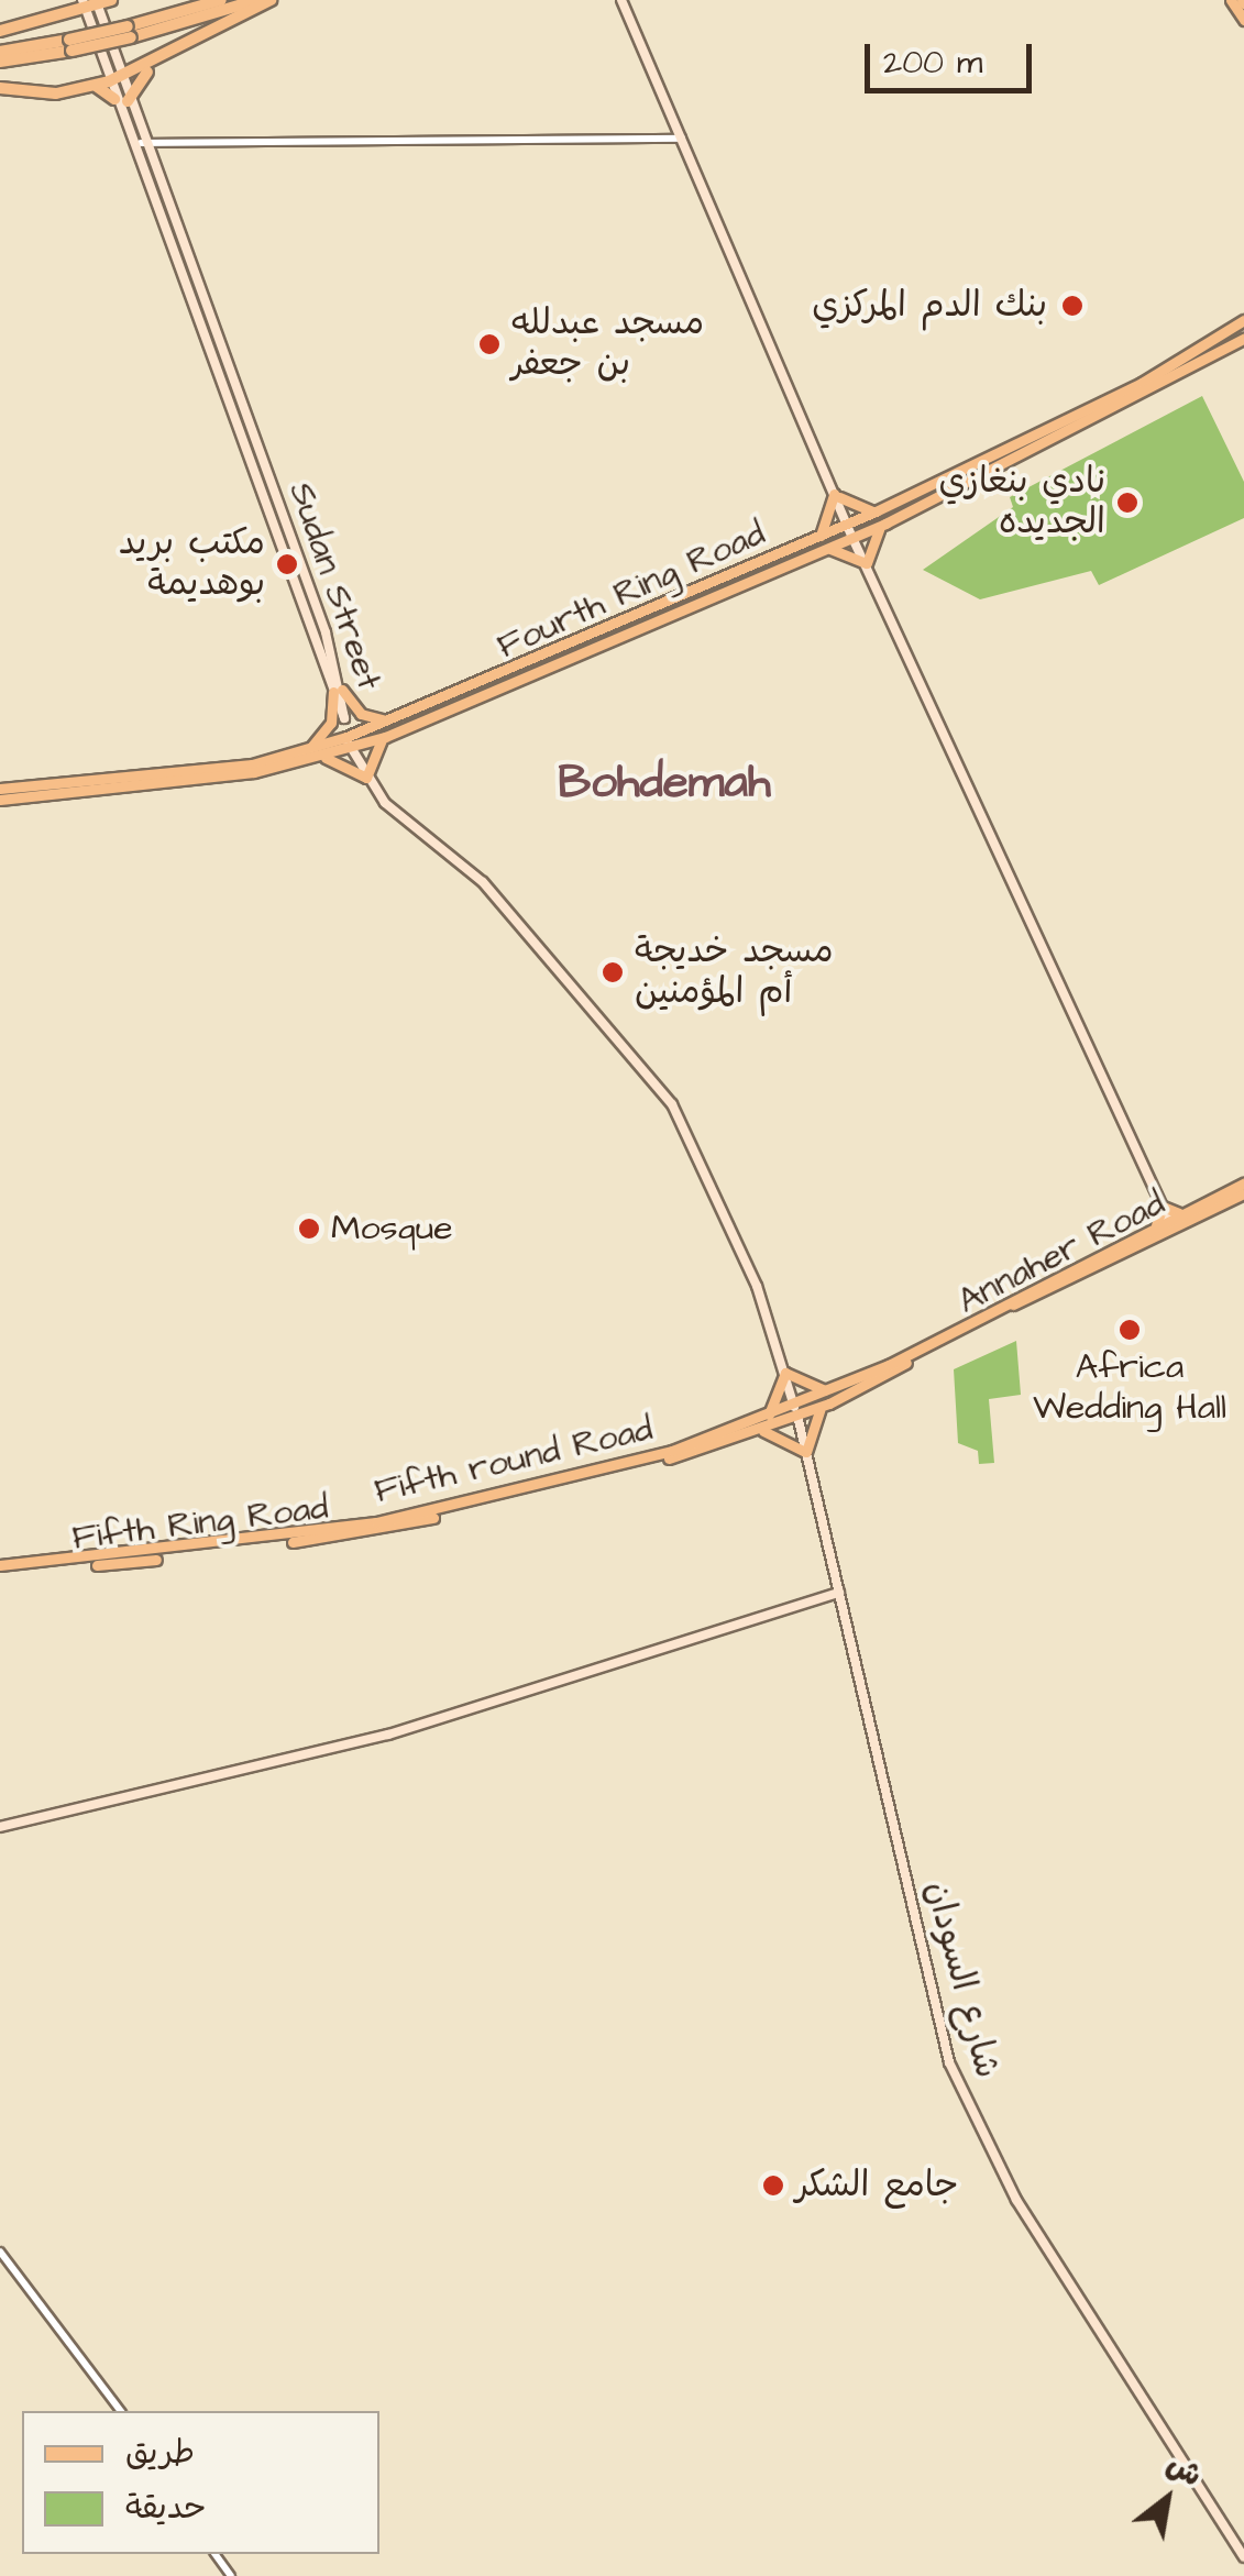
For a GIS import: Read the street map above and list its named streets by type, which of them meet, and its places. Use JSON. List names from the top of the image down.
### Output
{
  "streets": {
    "main road": [
      "Sudan Street",
      "Fourth Ring Road",
      "Annaher Road",
      "Fifth Ring Road",
      "شارع السودان"
    ]
  },
  "crossings": [
    ["Sudan Street", "Fourth Ring Road"],
    ["Sudan Street", "Fifth Ring Road"],
    ["Sudan Street", "شارع السودان"],
    ["Annaher Road", "Fifth Ring Road"],
    ["Fifth Ring Road", "شارع السودان"]
  ],
  "districts": ["Bohdemah"],
  "places": [
    "بنك الدم المركزي",
    "مسجد عبدلله بن جعفر",
    "نادي بنغازي الجديده",
    "مكتب بريد بوهديمة",
    "مسجد خديجة أم المؤمنين",
    "Mosque",
    "Africa Wedding Hall",
    "جامع الشكر"
  ],
  "legend": ["طريق", "حديقة"],
  "scale_bar": "200 m",
  "north": "top right"
}
